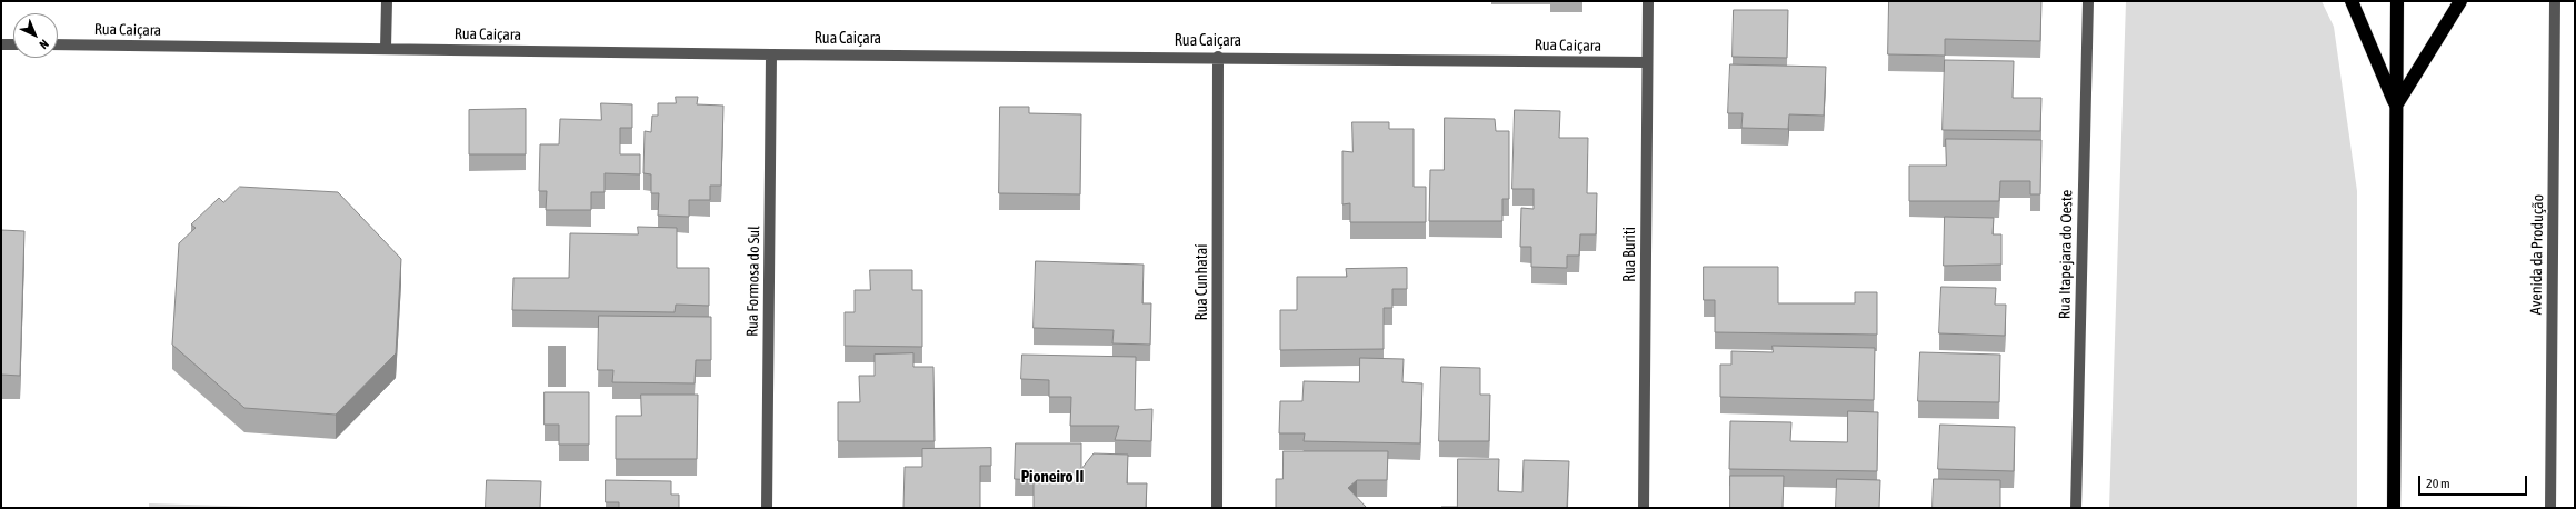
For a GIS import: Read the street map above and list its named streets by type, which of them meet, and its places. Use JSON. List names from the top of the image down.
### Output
{
  "streets": {
    "street": [
      "Rua Caiçara",
      "Rua Buriti",
      "Rua Itapejara do Oeste",
      "Avenida da Produção",
      "Rua Formosa do Sul",
      "Rua Cunhataí"
    ]
  },
  "crossings": [
    ["Rua Caiçara", "Rua Buriti"],
    ["Rua Caiçara", "Rua Formosa do Sul"],
    ["Rua Caiçara", "Rua Cunhataí"]
  ],
  "districts": ["Pioneiro II"],
  "scale_bar": "20 m",
  "north": "bottom right"
}
